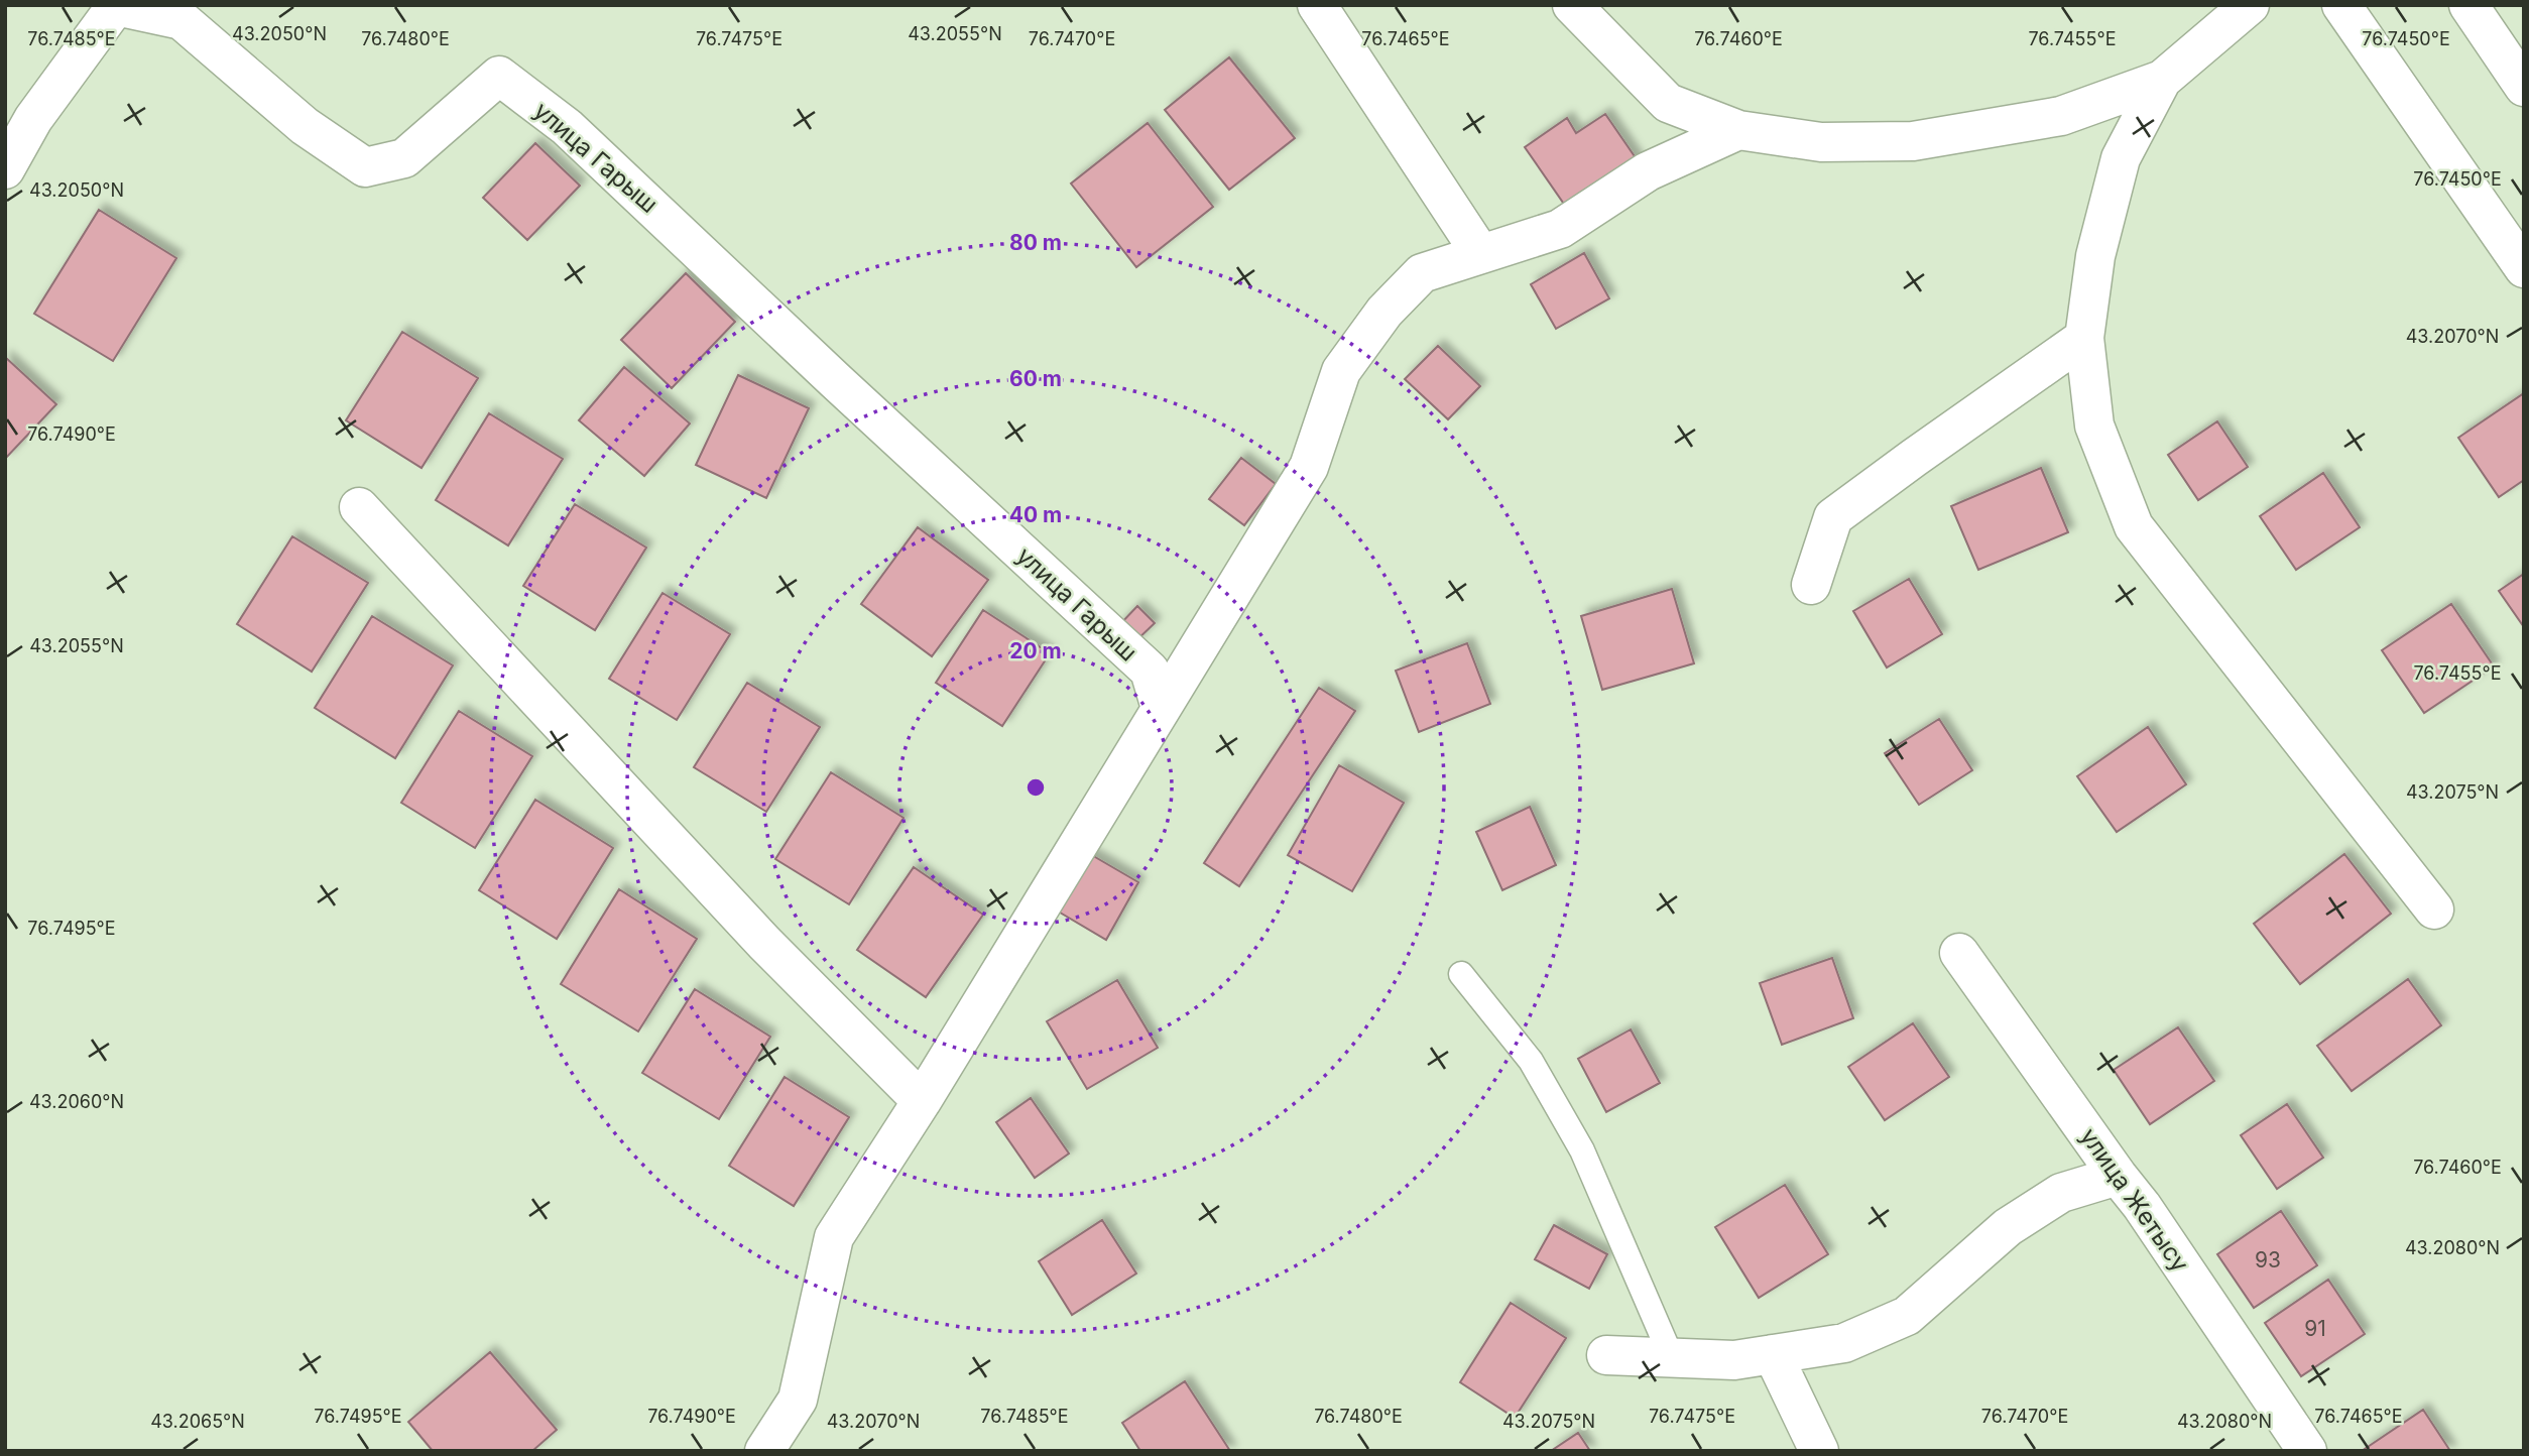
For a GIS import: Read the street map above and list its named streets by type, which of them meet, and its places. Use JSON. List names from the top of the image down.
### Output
{
  "streets": {
    "street": ["улица Гарыш", "улица Жетысу"]
  },
  "house_numbers": ["93", "91"],
  "coordinates": [
    "43.2050°N",
    "43.2055°N",
    "76.7485°E",
    "76.7480°E",
    "76.7475°E",
    "76.7470°E",
    "76.7465°E",
    "76.7455°E",
    "76.7450°E",
    "76.7460°E",
    "43.2070°N",
    "76.7490°E",
    "43.2075°N",
    "76.7495°E",
    "43.2060°N",
    "43.2080°N",
    "43.2065°N"
  ],
  "rings": [
    "80 m",
    "60 m",
    "40 m",
    "20 m"
  ]
}
